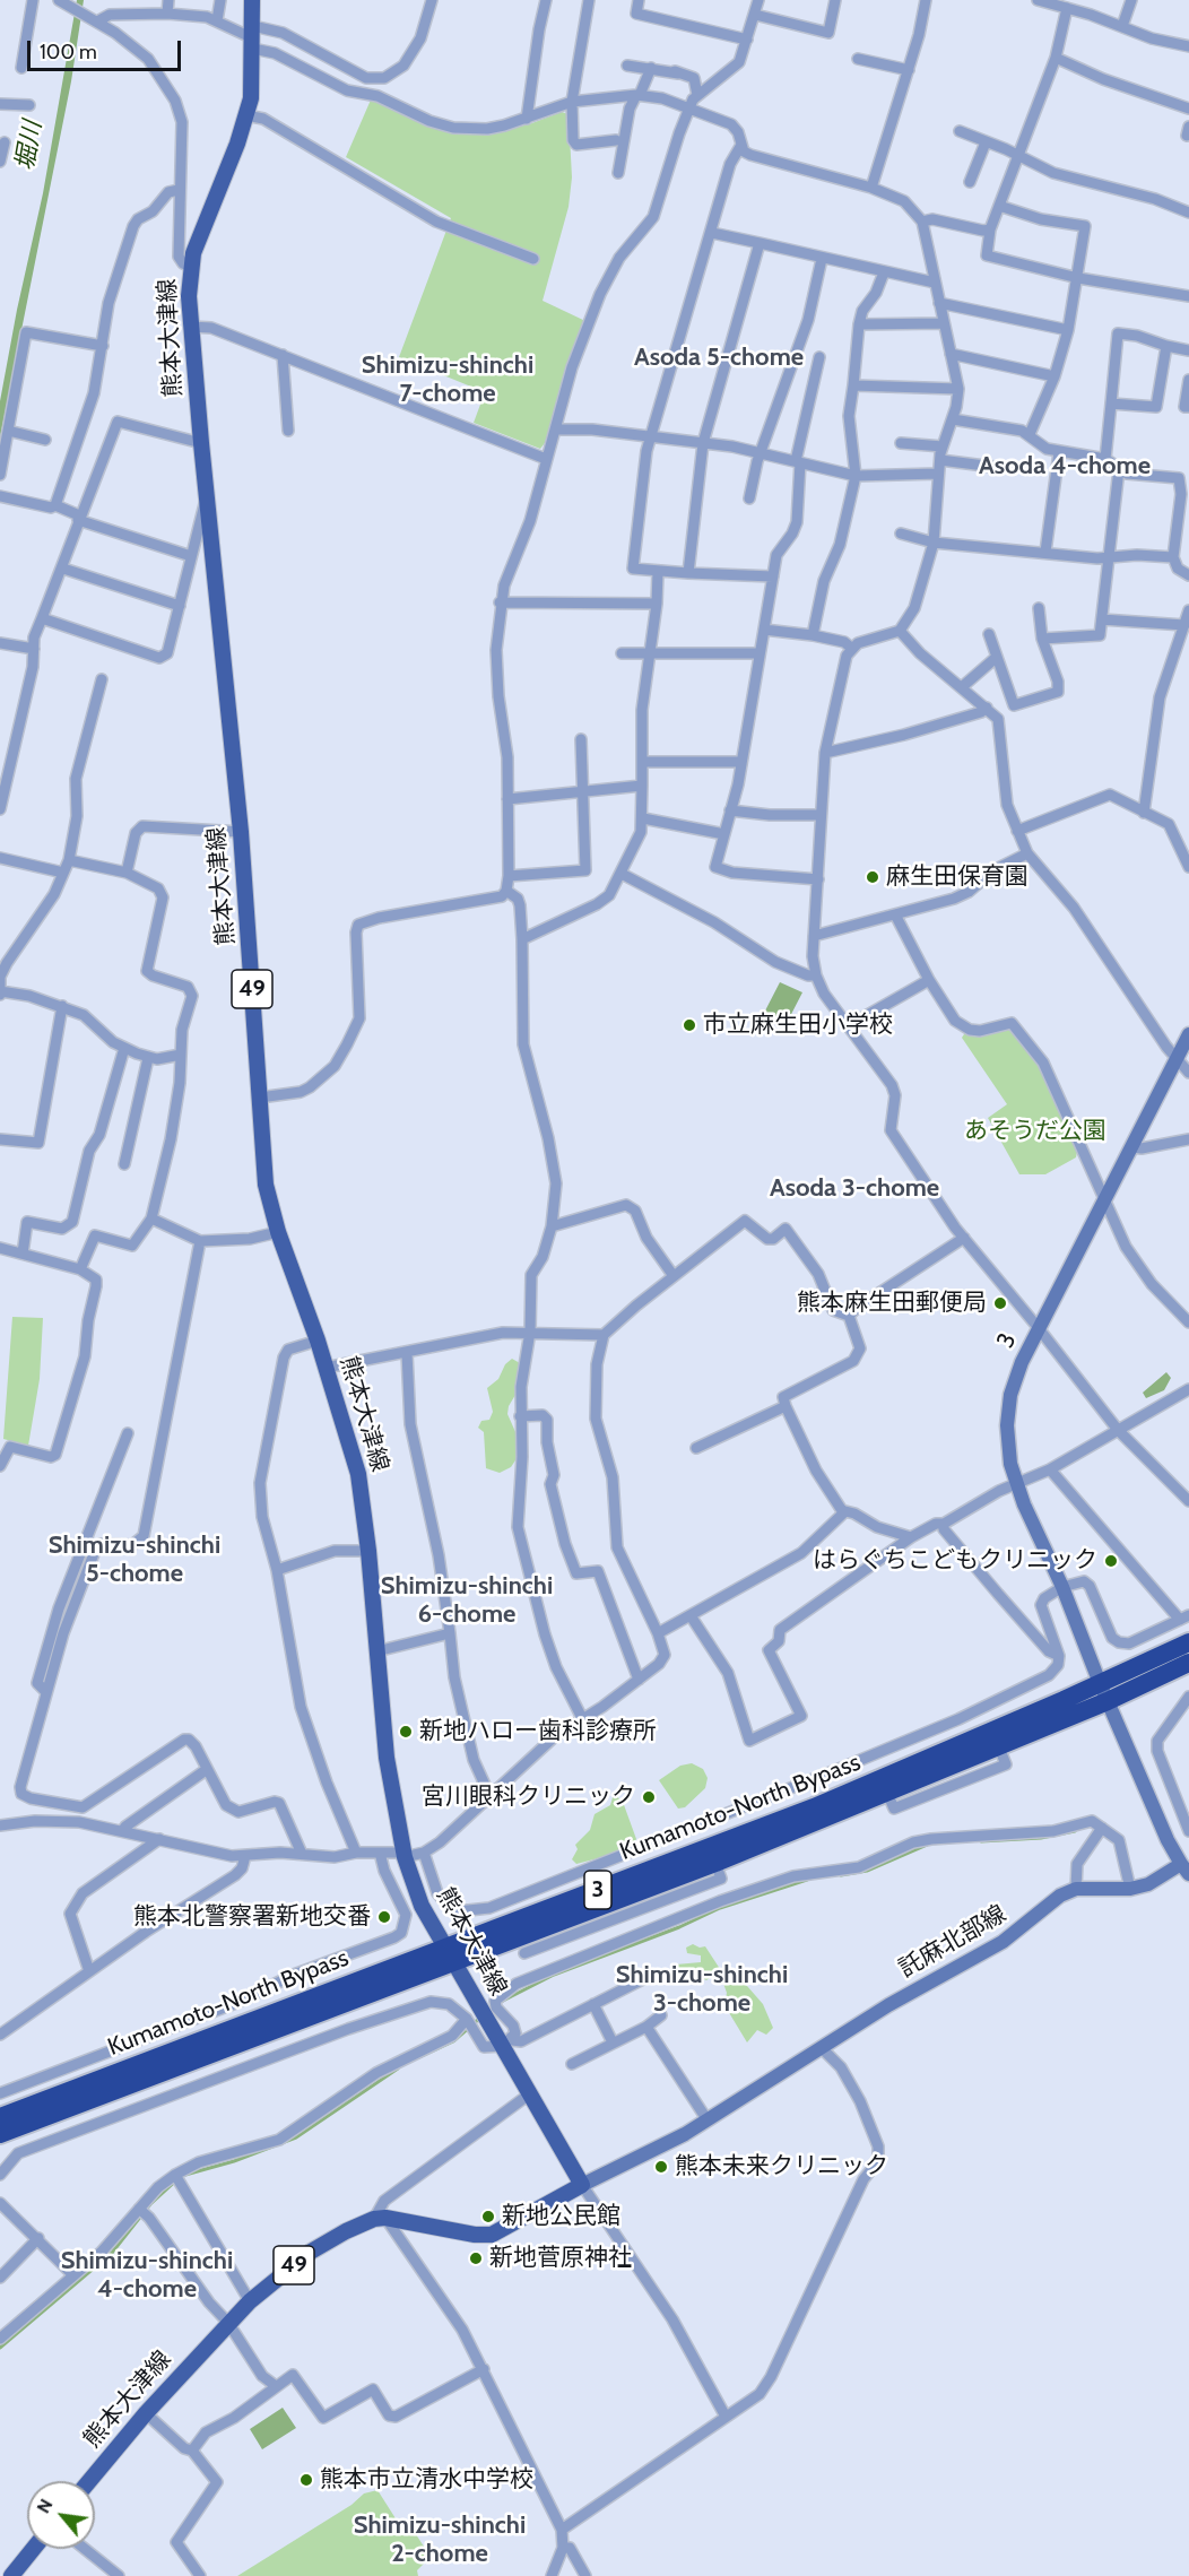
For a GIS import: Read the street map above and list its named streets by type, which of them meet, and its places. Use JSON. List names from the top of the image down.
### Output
{
  "streets": {
    "highway": ["3", "Kumamoto-North Bypass"],
    "main road": ["熊本大津線", "49", "託麻北部線"]
  },
  "crossings": [
    ["熊本大津線", "Kumamoto-North Bypass"],
    ["熊本大津線", "託麻北部線"],
    ["3", "Kumamoto-North Bypass"],
    ["3", "託麻北部線"],
    ["Kumamoto-North Bypass", "託麻北部線"]
  ],
  "districts": [
    "Asoda 5-chome",
    "Shimizu-shinchi 7-chome",
    "Asoda 4-chome",
    "Asoda 3-chome",
    "Shimizu-shinchi 5-chome",
    "Shimizu-shinchi 6-chome",
    "Shimizu-shinchi 3-chome",
    "Shimizu-shinchi 4-chome",
    "Shimizu-shinchi 2-chome"
  ],
  "water": ["堀川"],
  "parks": ["あそうだ公園"],
  "places": [
    "麻生田保育園",
    "市立麻生田小学校",
    "熊本麻生田郵便局",
    "はらぐちこどもクリニック",
    "新地ハロー歯科診療所",
    "宮川眼科クリニック",
    "熊本北警察署新地交番",
    "熊本未来クリニック",
    "新地公民館",
    "新地菅原神社",
    "熊本市立清水中学校"
  ],
  "scale_bar": "100 m",
  "north": "top left"
}
